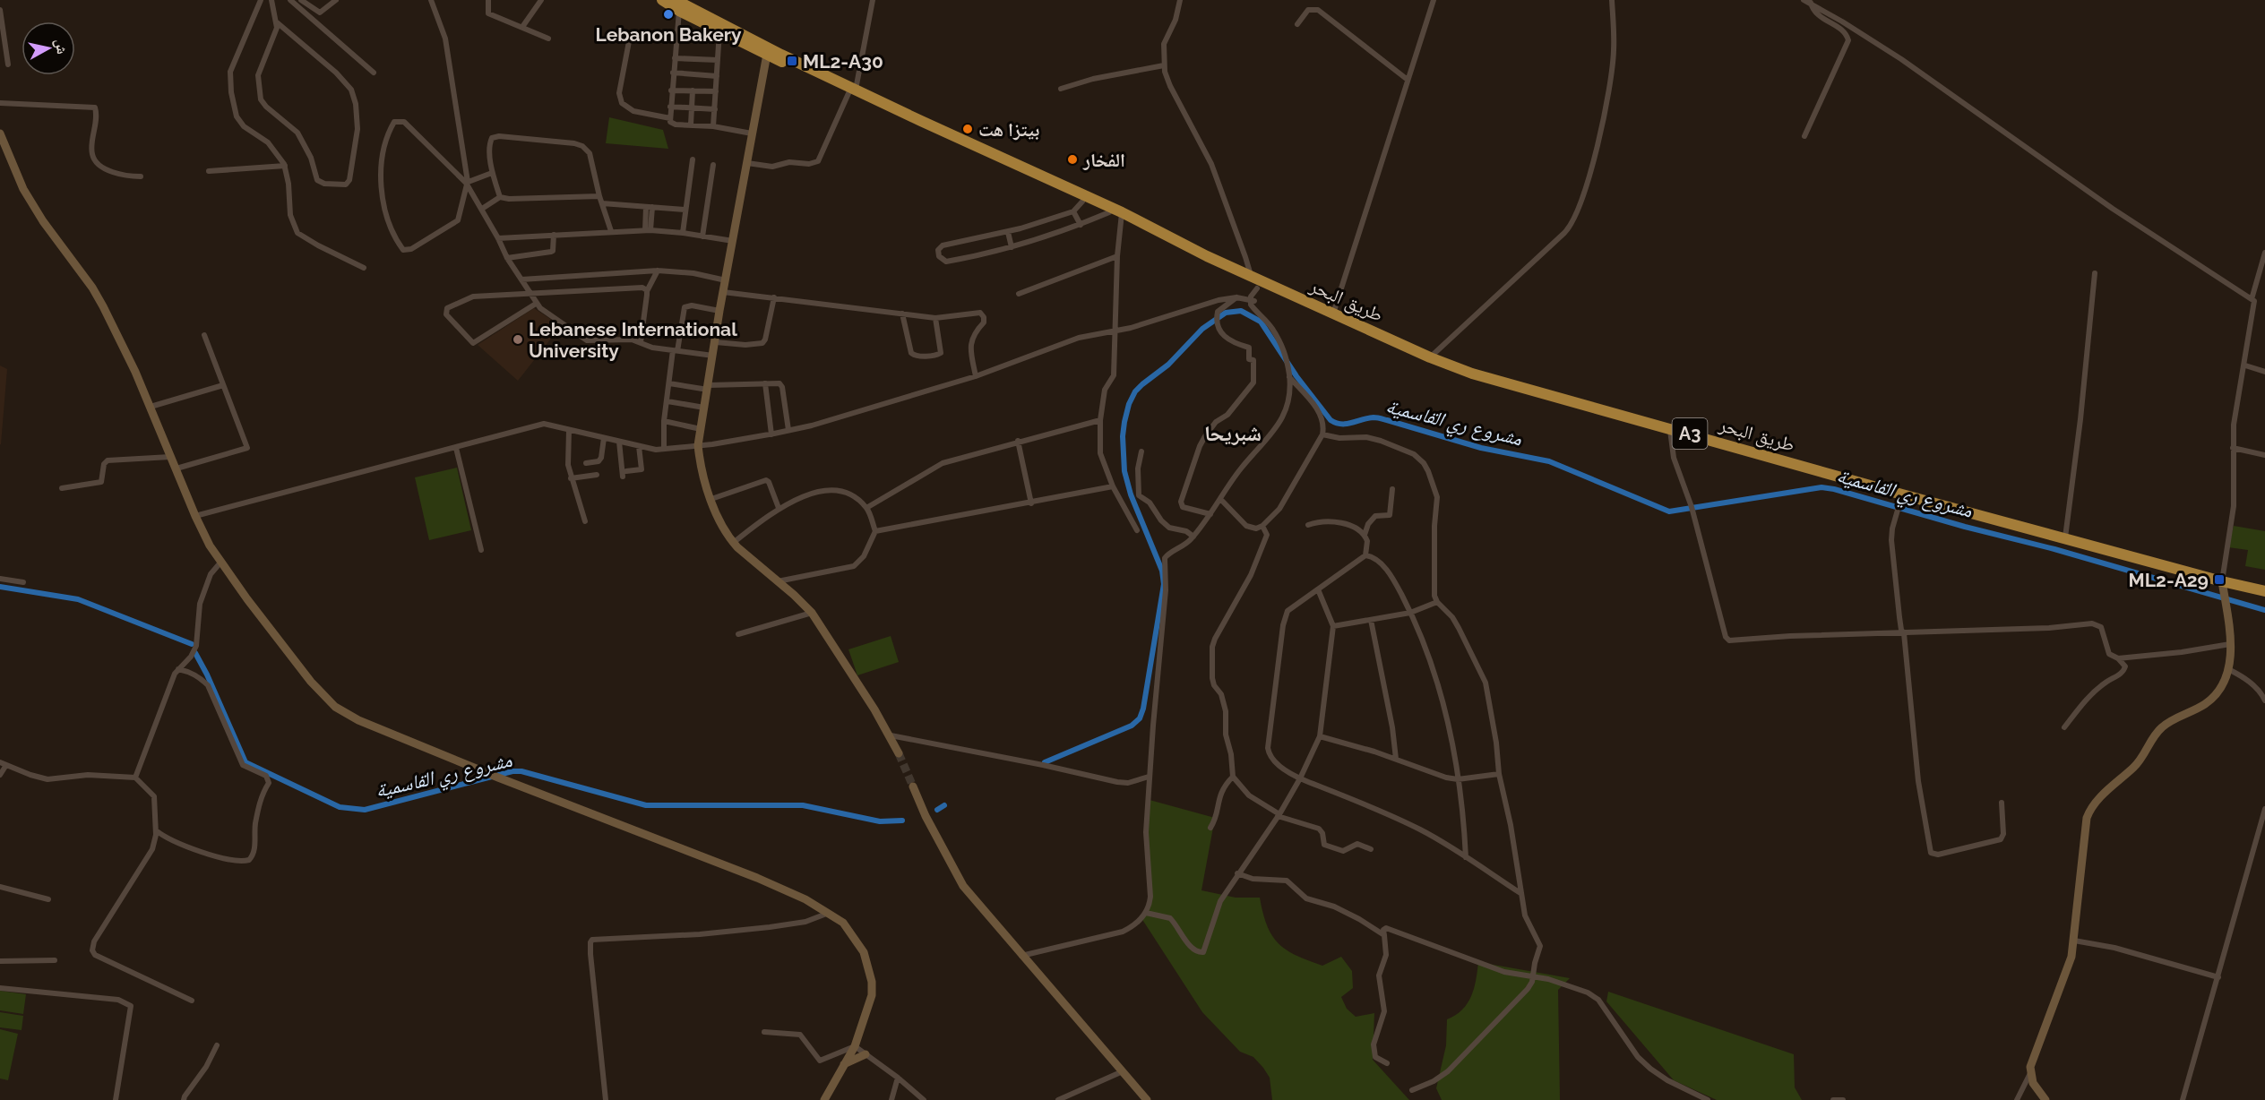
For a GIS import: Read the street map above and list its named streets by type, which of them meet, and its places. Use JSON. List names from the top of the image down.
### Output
{
  "streets": {
    "highway": ["طريق البحر", "A3"]
  },
  "districts": ["شبريحا"],
  "water": ["مشروع ري القاسمية"],
  "places": {
    "other": [
      "Lebanon Bakery",
      "بيتزا هت",
      "الفخار",
      "Lebanese International University"
    ],
    "transit": ["ML2-A30", "ML2-A29"]
  },
  "north": "right"
}
